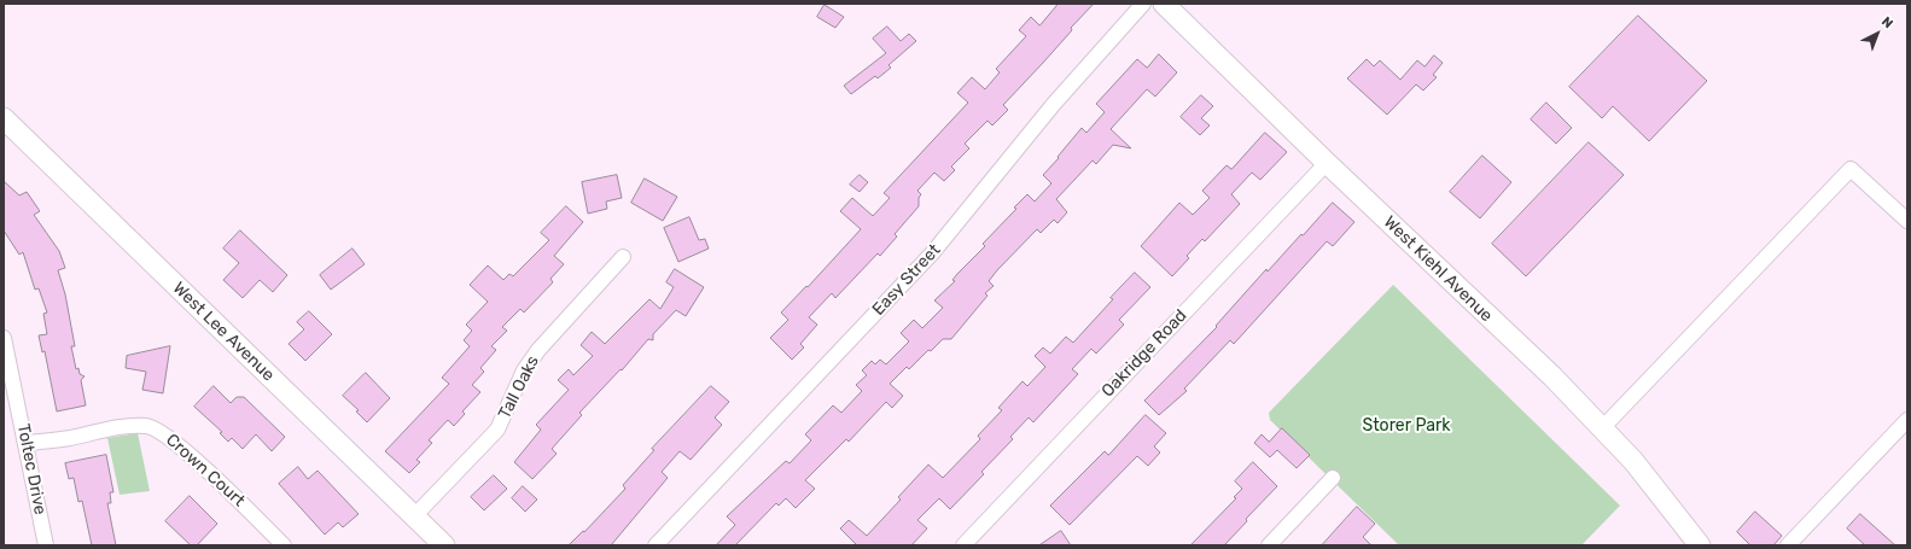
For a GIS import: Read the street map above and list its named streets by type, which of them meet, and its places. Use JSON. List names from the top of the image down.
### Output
{
  "streets": {
    "street": [
      "West Kiehl Avenue",
      "Easy Street",
      "West Lee Avenue",
      "Oakridge Road",
      "Tall Oaks",
      "Toltec Drive",
      "Crown Court"
    ]
  },
  "crossings": [
    ["West Kiehl Avenue", "Oakridge Road"],
    ["West Lee Avenue", "Tall Oaks"],
    ["Toltec Drive", "Crown Court"]
  ],
  "parks": ["Storer Park"],
  "north": "top right"
}
